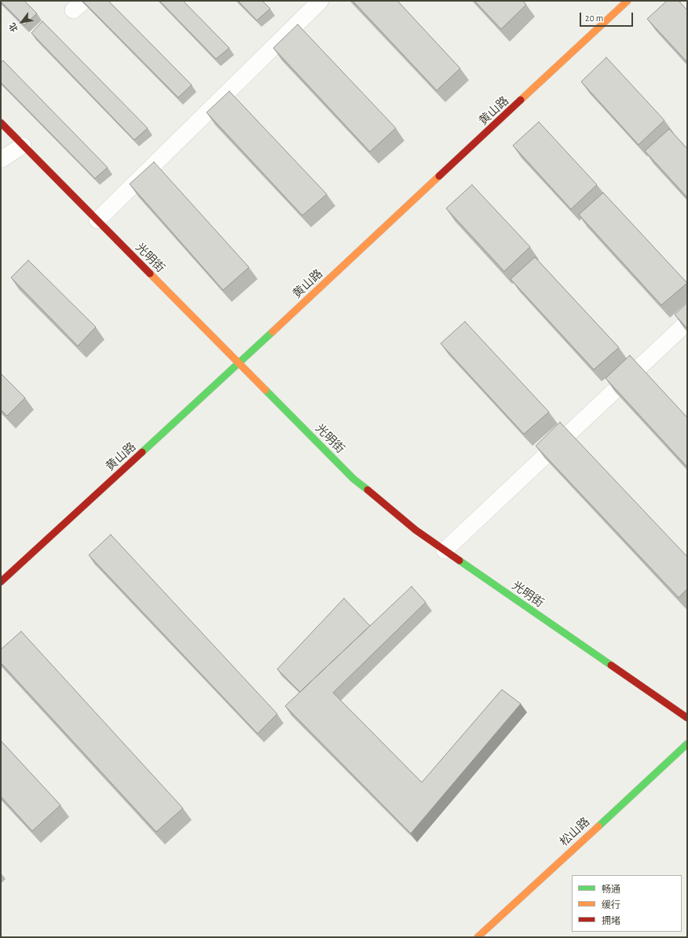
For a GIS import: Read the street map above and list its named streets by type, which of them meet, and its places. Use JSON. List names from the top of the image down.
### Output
{
  "streets": {
    "street": ["黄山路", "光明街", "松山路"]
  },
  "crossings": [
    ["黄山路", "光明街"]
  ],
  "legend": ["畅通", "缓行", "拥堵"],
  "scale_bar": "20 m",
  "north": "bottom left"
}
